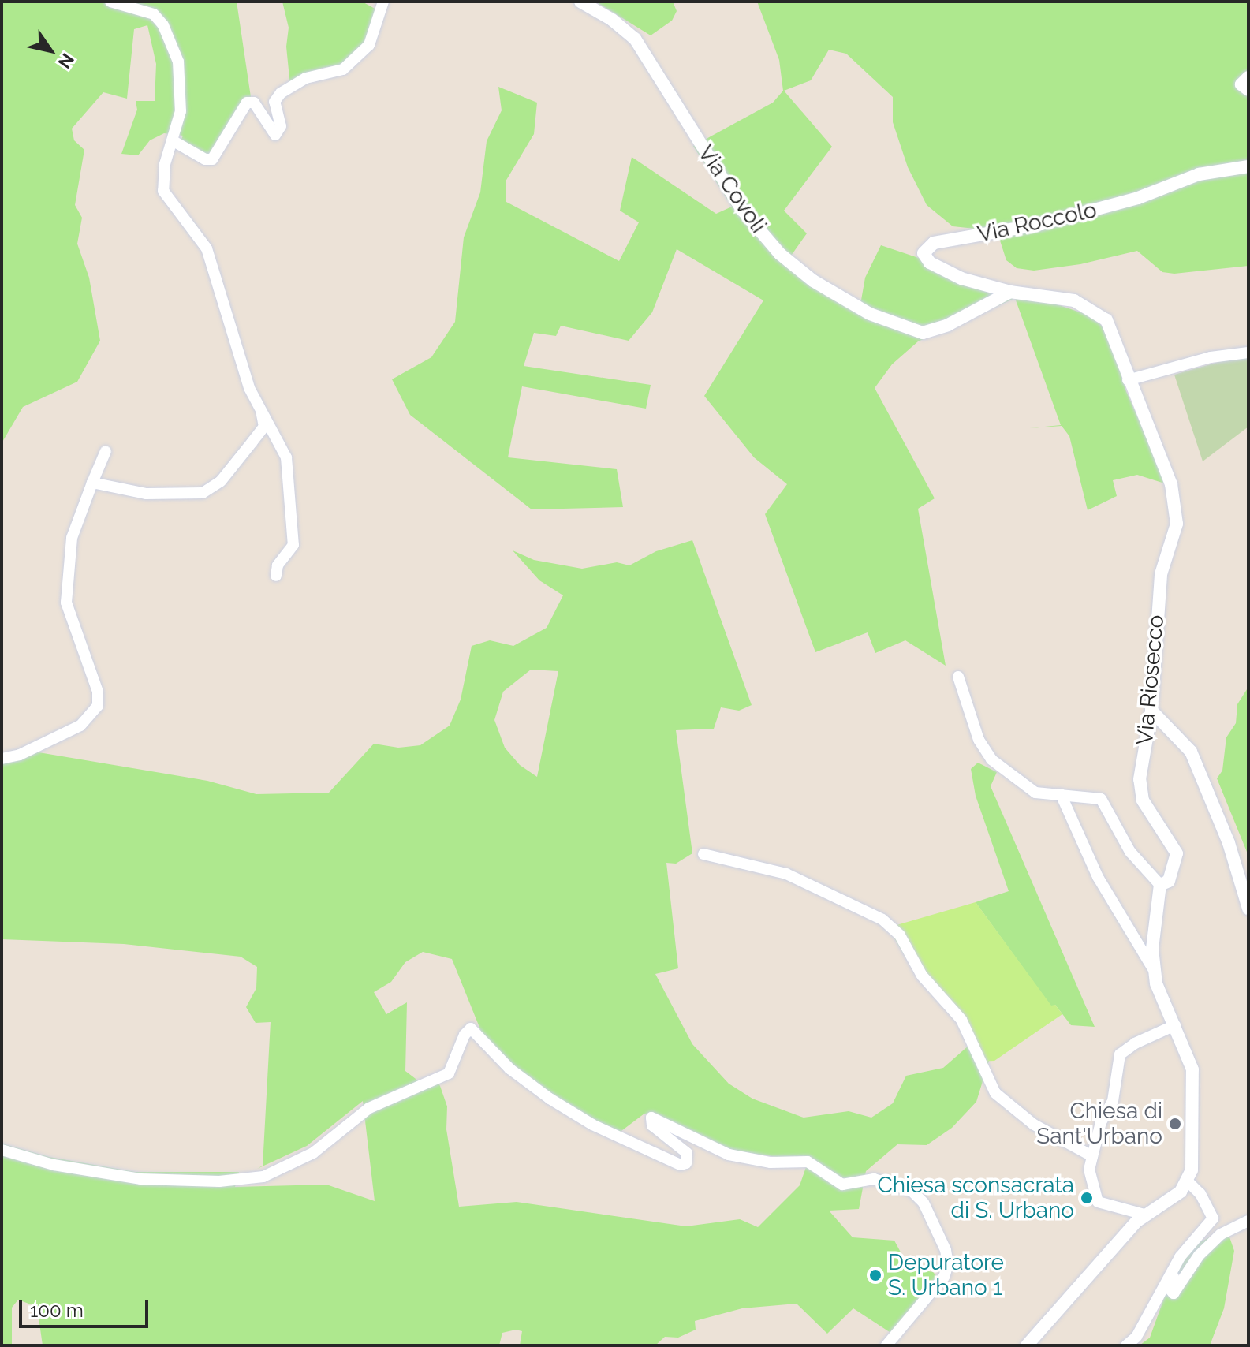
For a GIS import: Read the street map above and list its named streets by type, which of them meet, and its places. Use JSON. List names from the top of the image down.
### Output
{
  "streets": {
    "street": ["Via Covoli", "Via Roccolo", "Via Riosecco"]
  },
  "crossings": [
    ["Via Covoli", "Via Roccolo"],
    ["Via Covoli", "Via Riosecco"],
    ["Via Roccolo", "Via Riosecco"]
  ],
  "places": ["Chiesa di Sant'Urbano", "Chiesa sconsacrata di S. Urbano", "Depuratore S. Urbano 1"],
  "scale_bar": "100 m",
  "north": "bottom right"
}
